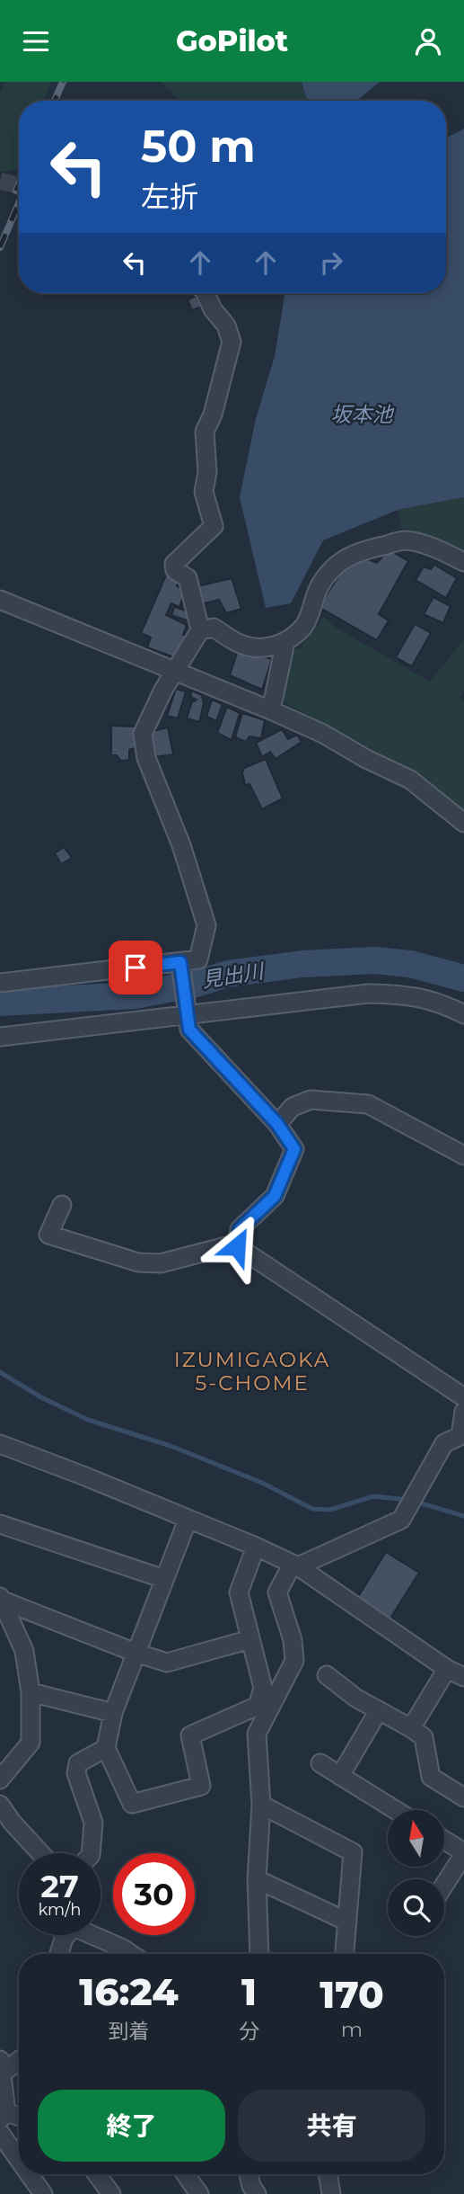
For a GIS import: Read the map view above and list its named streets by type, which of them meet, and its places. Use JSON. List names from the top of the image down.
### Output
{
  "districts": ["IZUMIGAOKA 5-CHOME"],
  "water": ["坂本池", "見出川"],
  "north": "top",
  "page": {
    "header": "GoPilot",
    "turn": ["50 m", "左折"],
    "speed": "27 km/h",
    "limit": "30",
    "eta": [
      "16:24",
      "到着",
      "1",
      "分",
      "170",
      "m"
    ],
    "buttons": ["終了", "共有"]
  }
}
